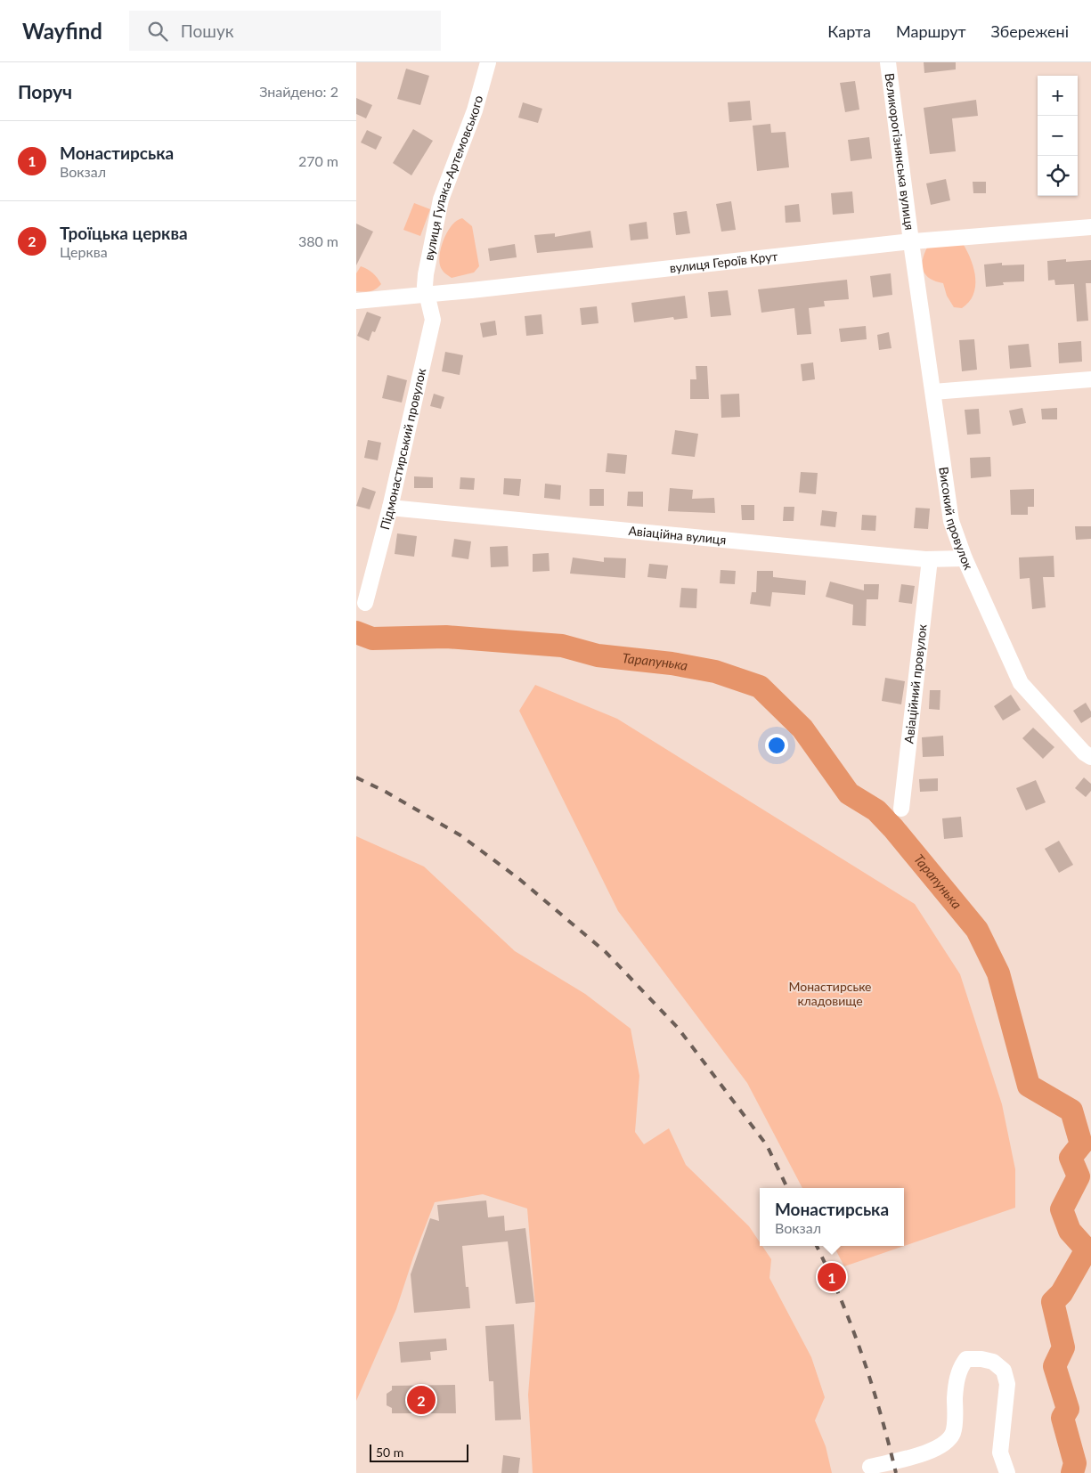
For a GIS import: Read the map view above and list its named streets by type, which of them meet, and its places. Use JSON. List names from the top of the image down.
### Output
{
  "streets": {
    "street": [
      "Великорогізнянська вулиця",
      "вулиця Гулака-Артемовського",
      "вулиця Героїв Крут",
      "Підмонастирський провулок",
      "Високий провулок",
      "Авіаційна вулиця",
      "Авіаційний провулок"
    ]
  },
  "crossings": [
    ["Великорогізнянська вулиця", "вулиця Героїв Крут"],
    ["Великорогізнянська вулиця", "Високий провулок"],
    ["вулиця Гулака-Артемовського", "вулиця Героїв Крут"],
    ["вулиця Гулака-Артемовського", "Підмонастирський провулок"],
    ["вулиця Героїв Крут", "Підмонастирський провулок"],
    ["вулиця Героїв Крут", "Високий провулок"],
    ["Підмонастирський провулок", "Авіаційна вулиця"],
    ["Високий провулок", "Авіаційна вулиця"],
    ["Авіаційна вулиця", "Авіаційний провулок"]
  ],
  "water": ["Тарапунька"],
  "parks": ["Монастирське кладовище"],
  "scale_bar": "50 m",
  "page": {
    "header": "Wayfind",
    "search": "Пошук",
    "nav": ["Карта", "Маршрут", "Збережені"],
    "heading": ["Поруч", "Знайдено: 2"],
    "map_buttons": ["+", "−"],
    "list": [
      {
        "mark": "1",
        "name": "Монастирська",
        "note": "Вокзал",
        "value": "270 m"
      },
      {
        "mark": "2",
        "name": "Троїцька церква",
        "note": "Церква",
        "value": "380 m"
      }
    ],
    "popup": ["Монастирська", "Вокзал"],
    "pins": ["1", "2"],
    "scale": "50 m"
  }
}
